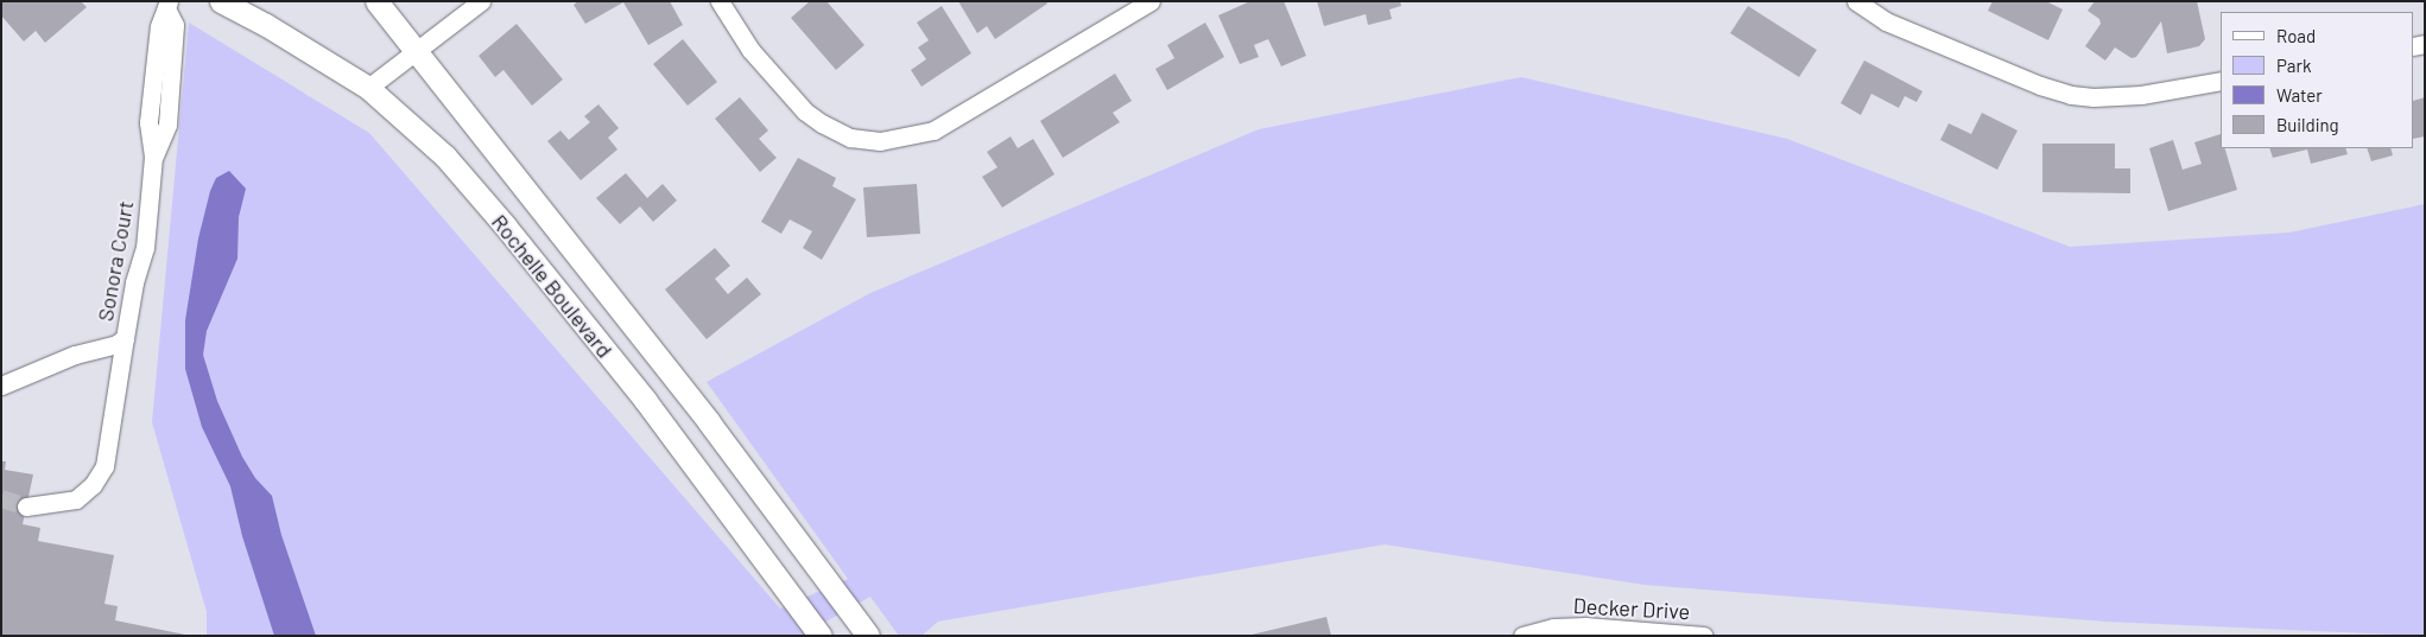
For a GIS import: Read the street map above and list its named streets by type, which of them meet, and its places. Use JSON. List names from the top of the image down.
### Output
{
  "streets": {
    "main road": ["Rochelle Boulevard"],
    "street": ["Sonora Court", "Decker Drive"]
  },
  "legend": [
    "Road",
    "Park",
    "Water",
    "Building"
  ]
}
